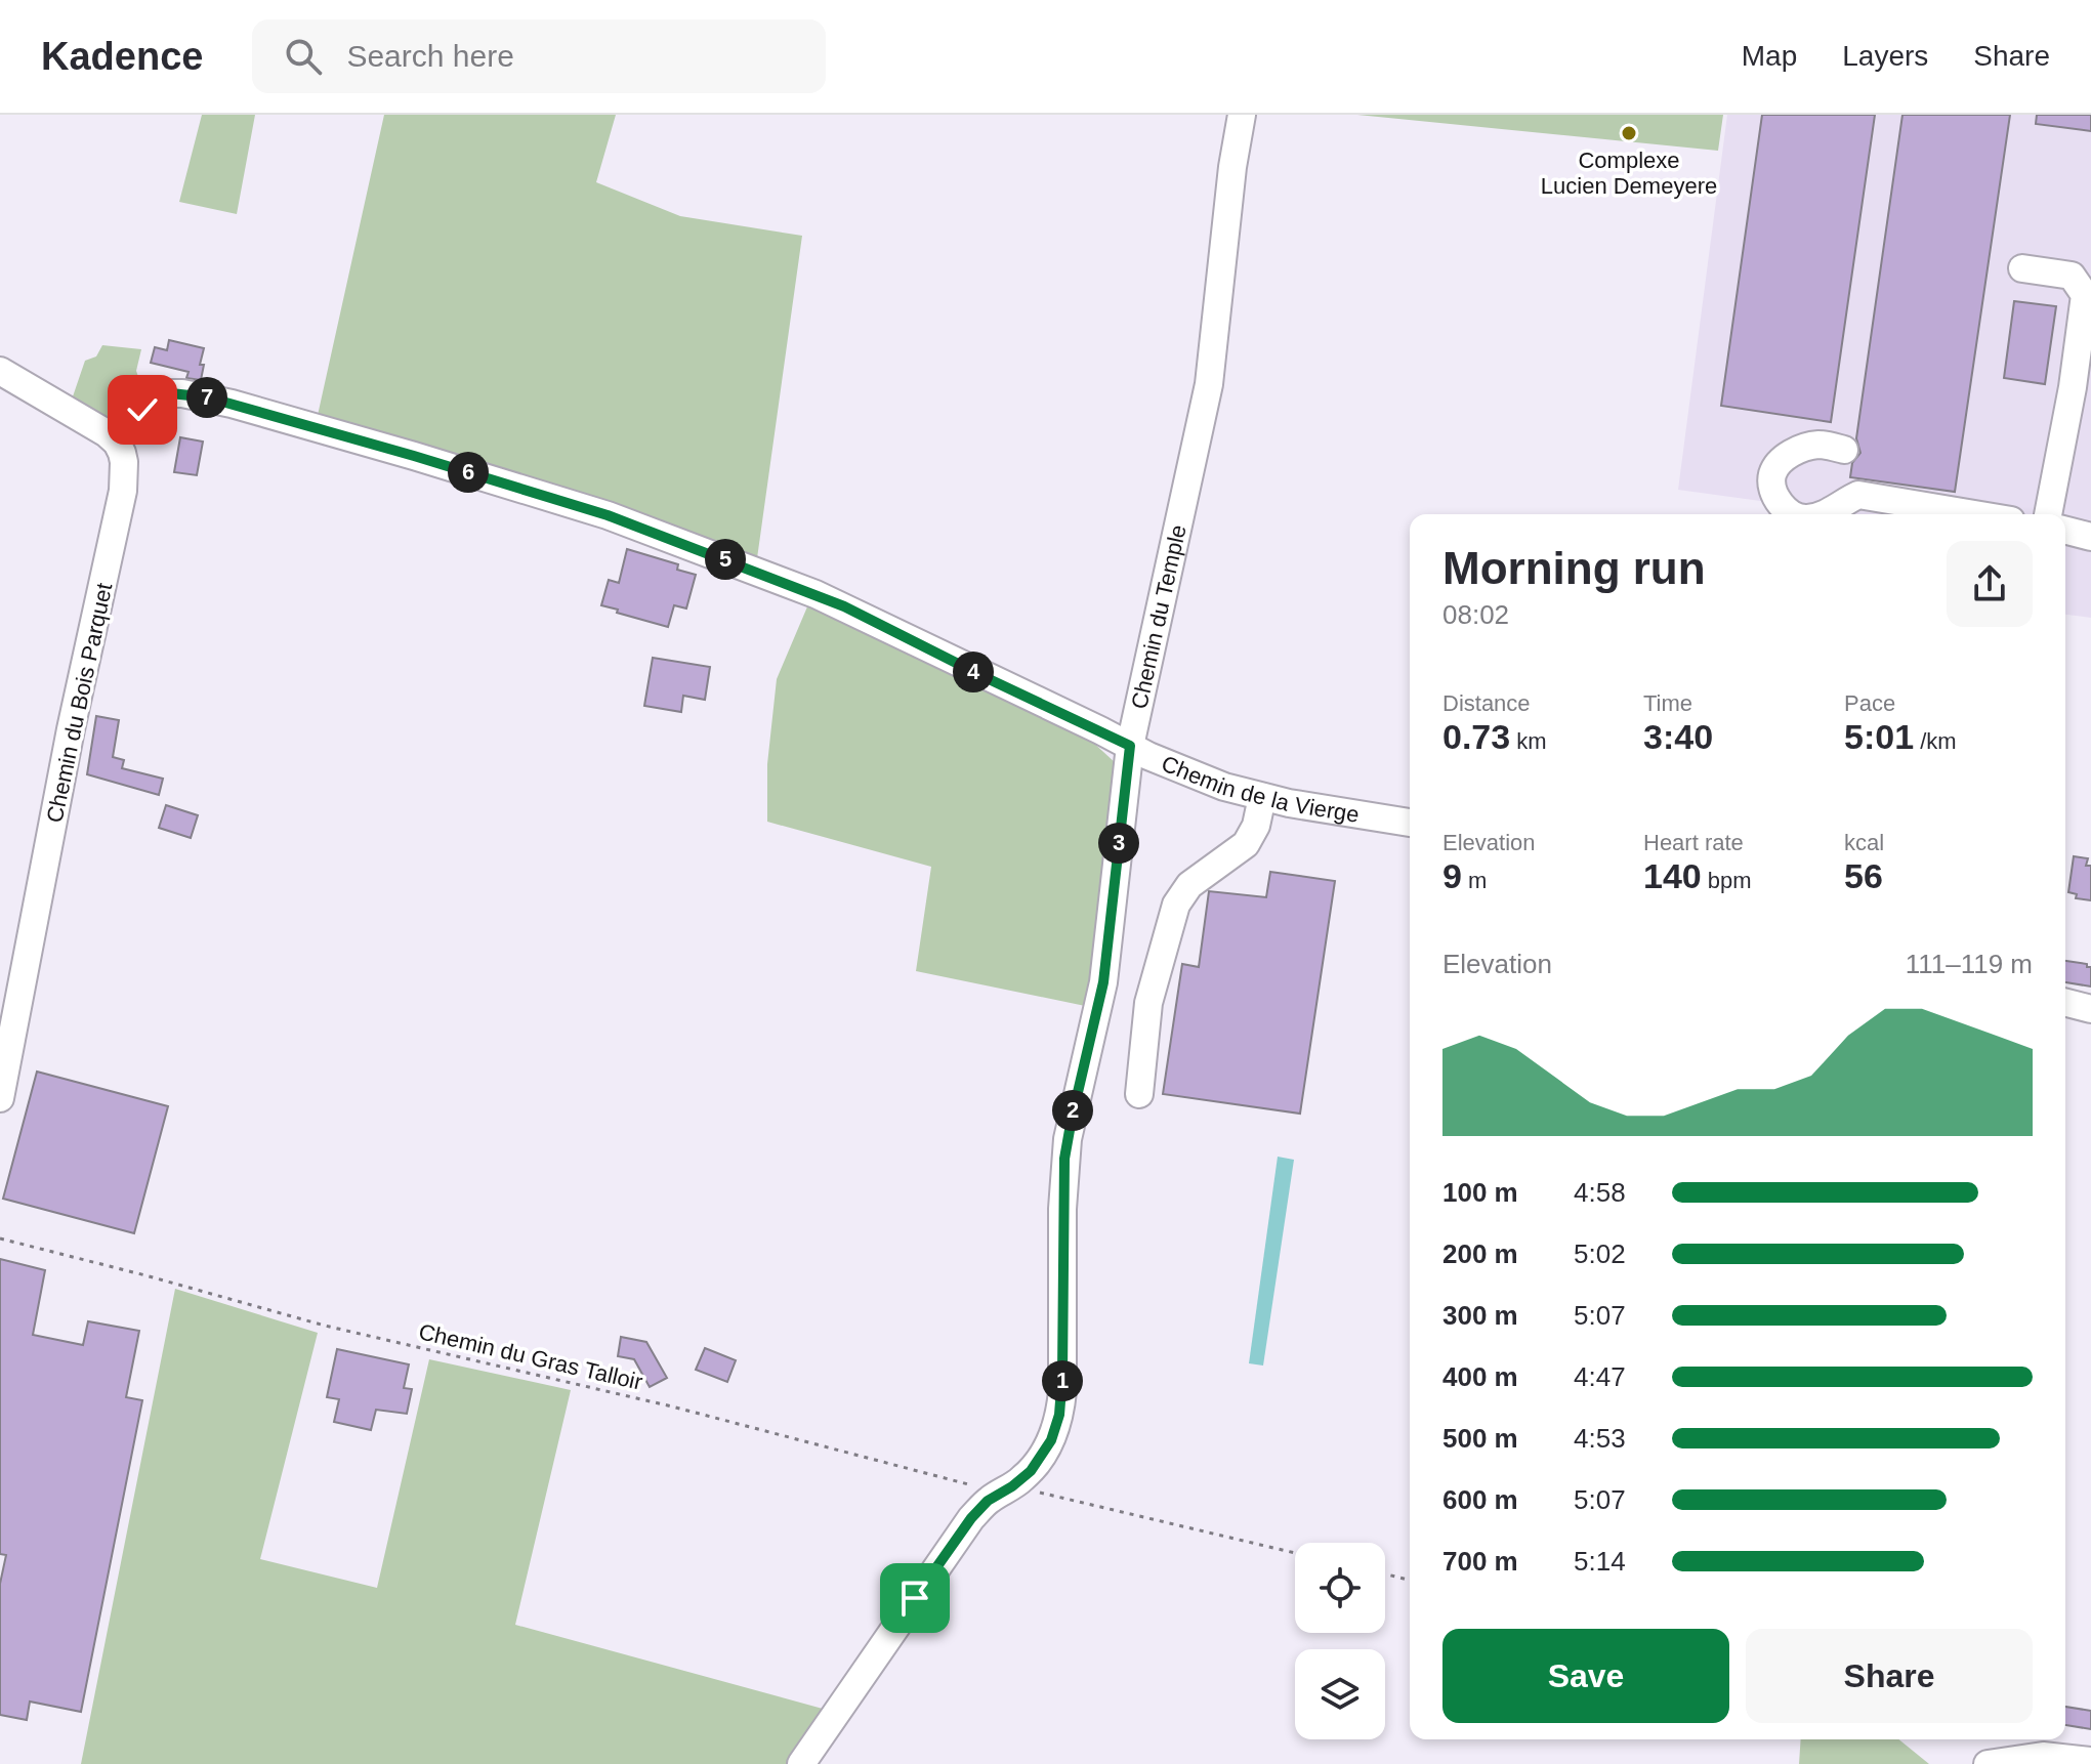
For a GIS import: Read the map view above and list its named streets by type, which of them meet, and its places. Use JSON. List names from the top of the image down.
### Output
{
  "streets": {
    "street": ["Chemin du Temple", "Chemin du Bois Parquet", "Chemin de la Vierge"],
    "path": ["Chemin du Gras Talloir"]
  },
  "crossings": [
    ["Chemin du Temple", "Chemin de la Vierge"],
    ["Chemin du Temple", "Chemin du Gras Talloir"],
    ["Chemin du Bois Parquet", "Chemin de la Vierge"]
  ],
  "places": ["Complexe Lucien Demeyere"],
  "page": {
    "header": "Kadence",
    "search": "Search here",
    "nav": ["Map", "Layers", "Share"],
    "pins": [
      "7",
      "6",
      "5",
      "4",
      "3",
      "2",
      "1"
    ],
    "heading": ["Morning run", "08:02"],
    "stats": [
      ["Distance", "0.73 km"],
      ["Time", "3:40"],
      ["Pace", "5:01 /km"],
      ["Elevation", "9 m"],
      ["Heart rate", "140 bpm"],
      ["kcal", "56"]
    ],
    "chart": ["Elevation", "111–119 m"],
    "list": [
      {
        "name": "100 m",
        "note": "4:58"
      },
      {
        "name": "200 m",
        "note": "5:02"
      },
      {
        "name": "300 m",
        "note": "5:07"
      },
      {
        "name": "400 m",
        "note": "4:47"
      },
      {
        "name": "500 m",
        "note": "4:53"
      },
      {
        "name": "600 m",
        "note": "5:07"
      },
      {
        "name": "700 m",
        "note": "5:14"
      }
    ],
    "buttons": ["Save", "Share"]
  }
}
